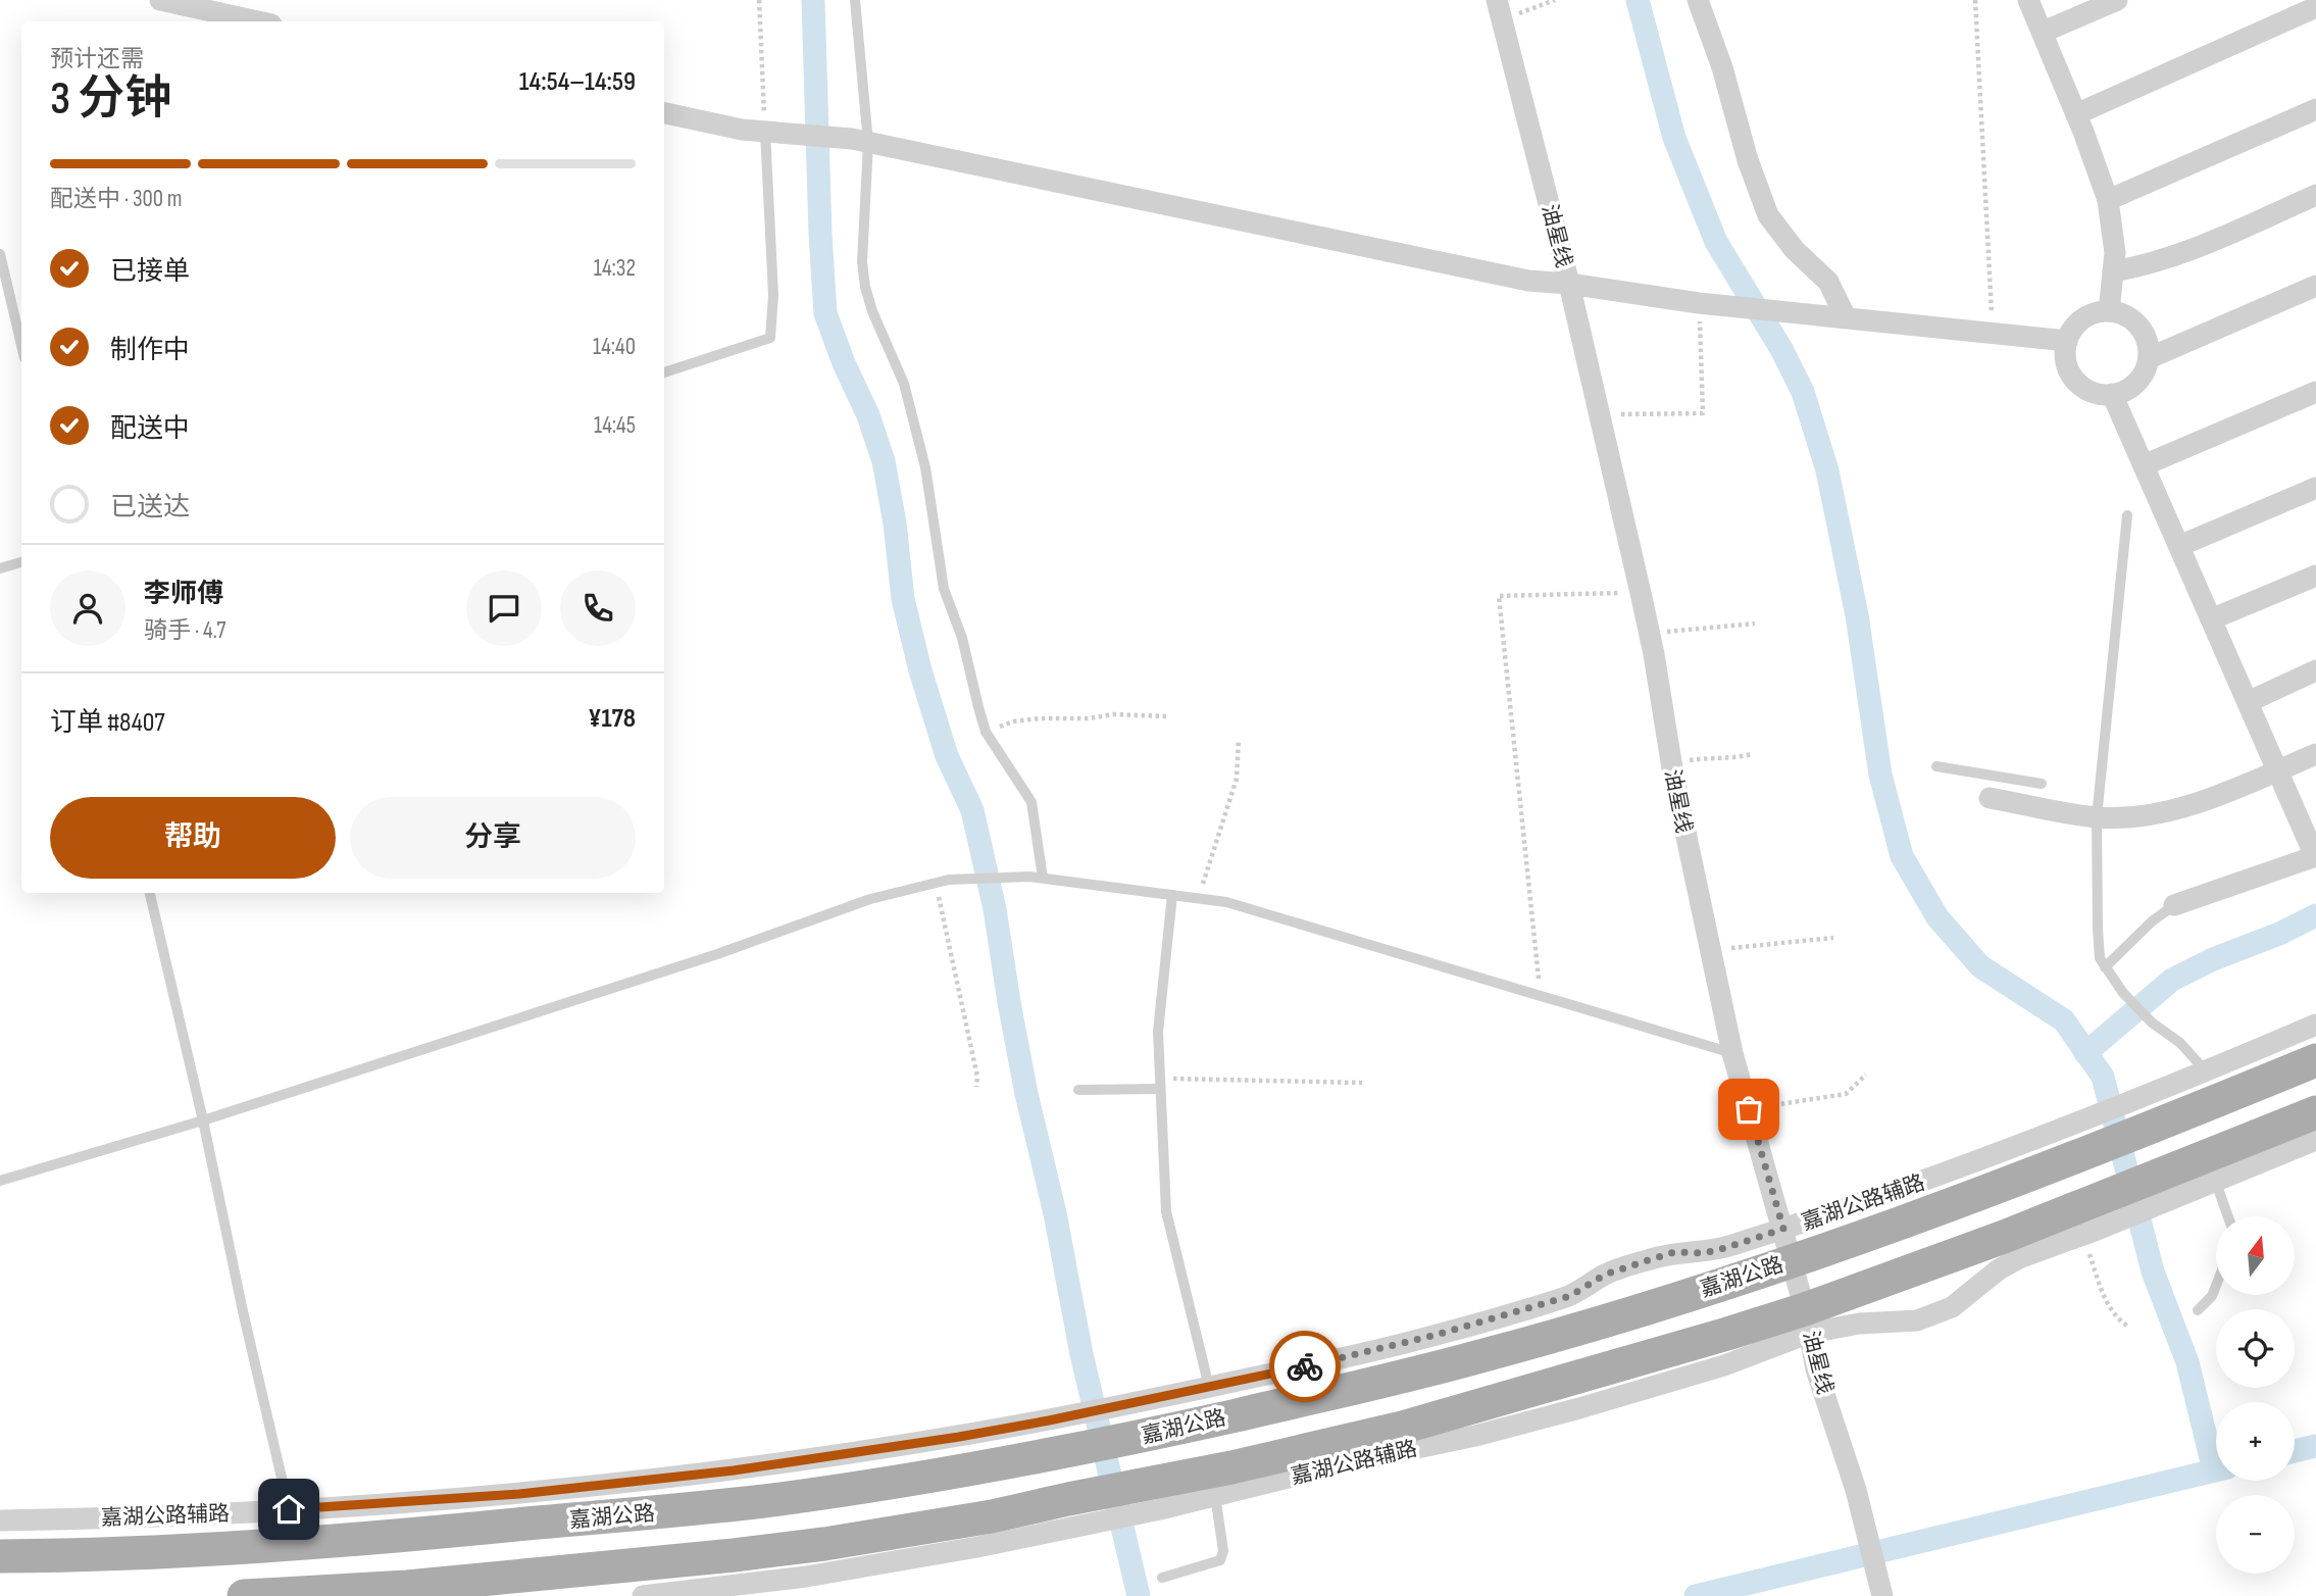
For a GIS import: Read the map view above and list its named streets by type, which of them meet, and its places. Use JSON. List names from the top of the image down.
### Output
{
  "streets": {
    "main road": ["嘉湖公路"],
    "street": ["油星线", "嘉湖公路辅路"]
  },
  "crossings": [
    ["油星线", "嘉湖公路辅路"],
    ["油星线", "嘉湖公路"],
    ["嘉湖公路辅路", "嘉湖公路"]
  ],
  "north": "top",
  "page": {
    "heading": ["3 分钟", "预计还需", "14:54–14:59"],
    "panel": [
      "李师傅",
      "骑手 · 4.7",
      "订单 #8407",
      "¥178"
    ],
    "bar": "配送中 · 300 m",
    "list": [
      ["已接单", "14:32"],
      ["制作中", "14:40"],
      ["配送中", "14:45"],
      "已送达"
    ],
    "buttons": ["帮助", "分享"],
    "map_buttons": ["+", "−"]
  }
}
